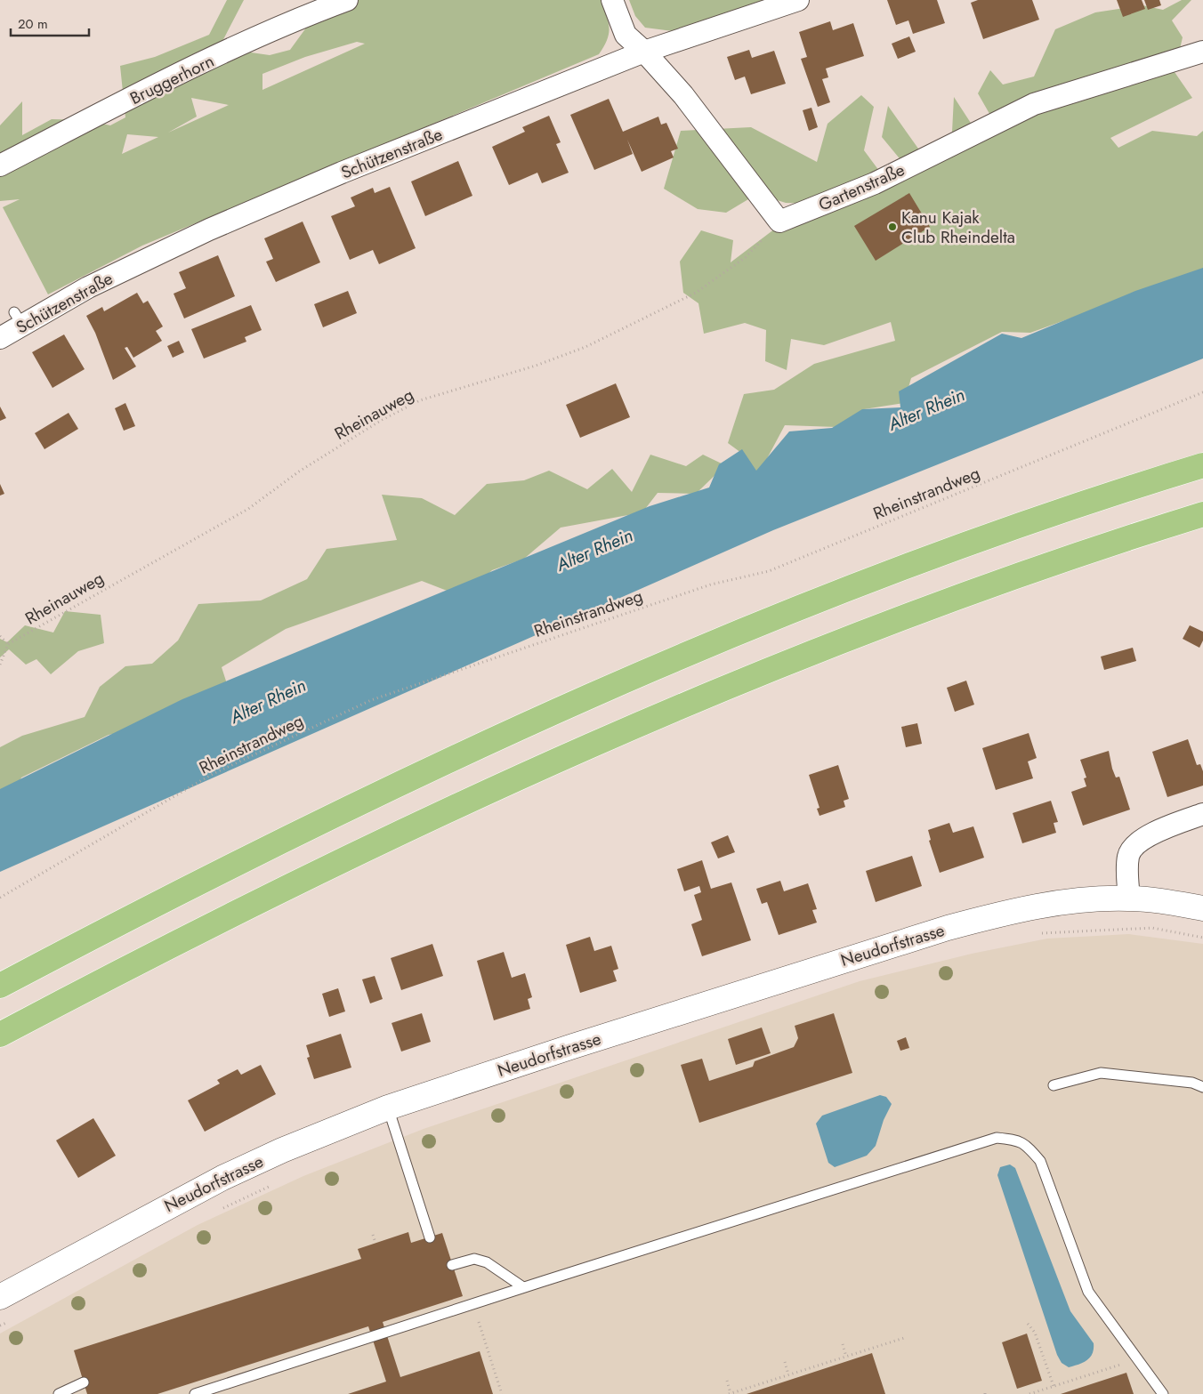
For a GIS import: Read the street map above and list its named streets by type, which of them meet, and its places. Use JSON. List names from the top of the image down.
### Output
{
  "streets": {
    "main road": ["Neudorfstrasse"],
    "street": ["Bruggerhorn", "Schützenstraße", "Gartenstraße"],
    "path": ["Rheinauweg", "Rheinstrandweg"]
  },
  "crossings": [
    ["Gartenstraße", "Rheinauweg"]
  ],
  "water": ["Alter Rhein"],
  "places": ["Kanu Kajak Club Rheindelta"],
  "scale_bar": "20 m"
}
